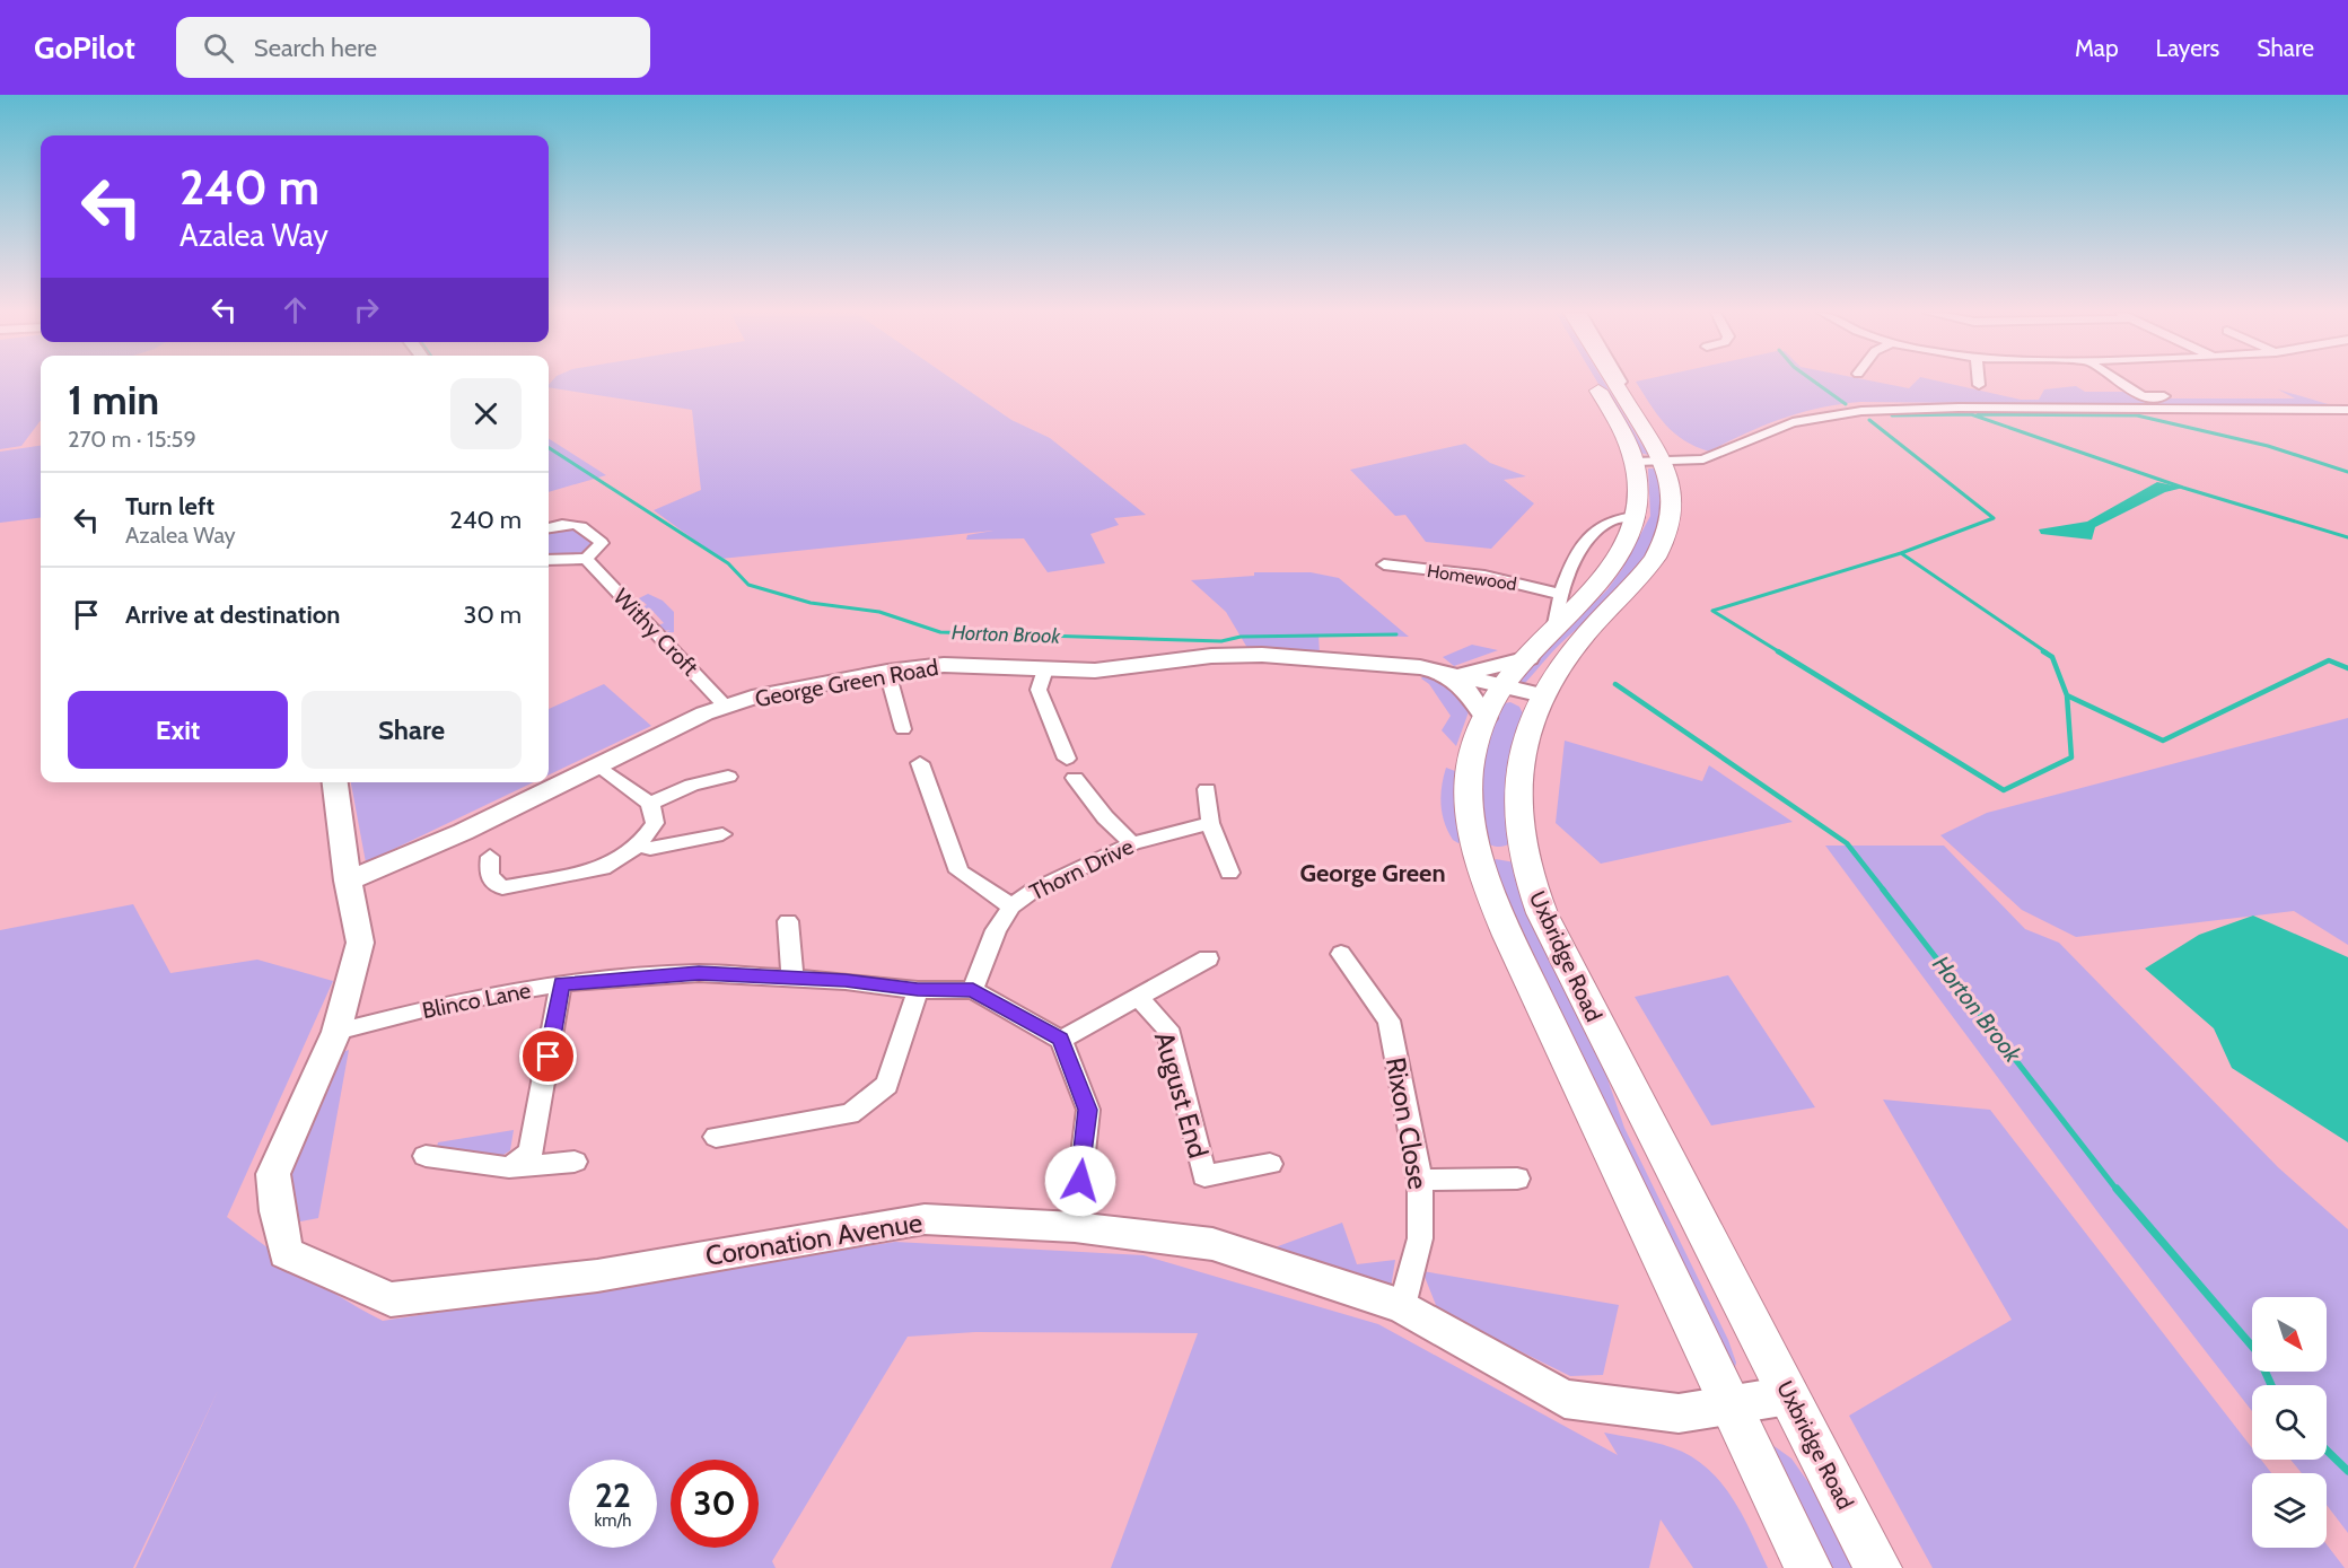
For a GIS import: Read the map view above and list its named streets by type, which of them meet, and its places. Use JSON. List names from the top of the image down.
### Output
{
  "streets": {
    "main road": ["Uxbridge Road"],
    "street": [
      "Homewood",
      "Withy Croft",
      "George Green Road",
      "Thorn Drive",
      "Blinco Lane",
      "August End",
      "Rixon Close",
      "Coronation Avenue"
    ]
  },
  "crossings": [
    ["Withy Croft", "George Green Road"],
    ["George Green Road", "Uxbridge Road"],
    ["George Green Road", "Coronation Avenue"],
    ["Thorn Drive", "Blinco Lane"],
    ["Uxbridge Road", "Coronation Avenue"],
    ["Blinco Lane", "Coronation Avenue"],
    ["Rixon Close", "Coronation Avenue"]
  ],
  "districts": ["George Green"],
  "water": ["Horton Brook"],
  "north": "bottom right",
  "page": {
    "header": "GoPilot",
    "search": "Search here",
    "nav": ["Map", "Layers", "Share"],
    "turn": ["240 m", "Azalea Way"],
    "heading": ["1 min", "270 m · 15:59"],
    "list": [
      {
        "name": "Turn left",
        "note": "Azalea Way",
        "value": "240 m"
      },
      {
        "name": "Arrive at destination",
        "value": "30 m"
      }
    ],
    "buttons": ["Exit", "Share"],
    "speed": "22 km/h",
    "limit": "30"
  }
}
